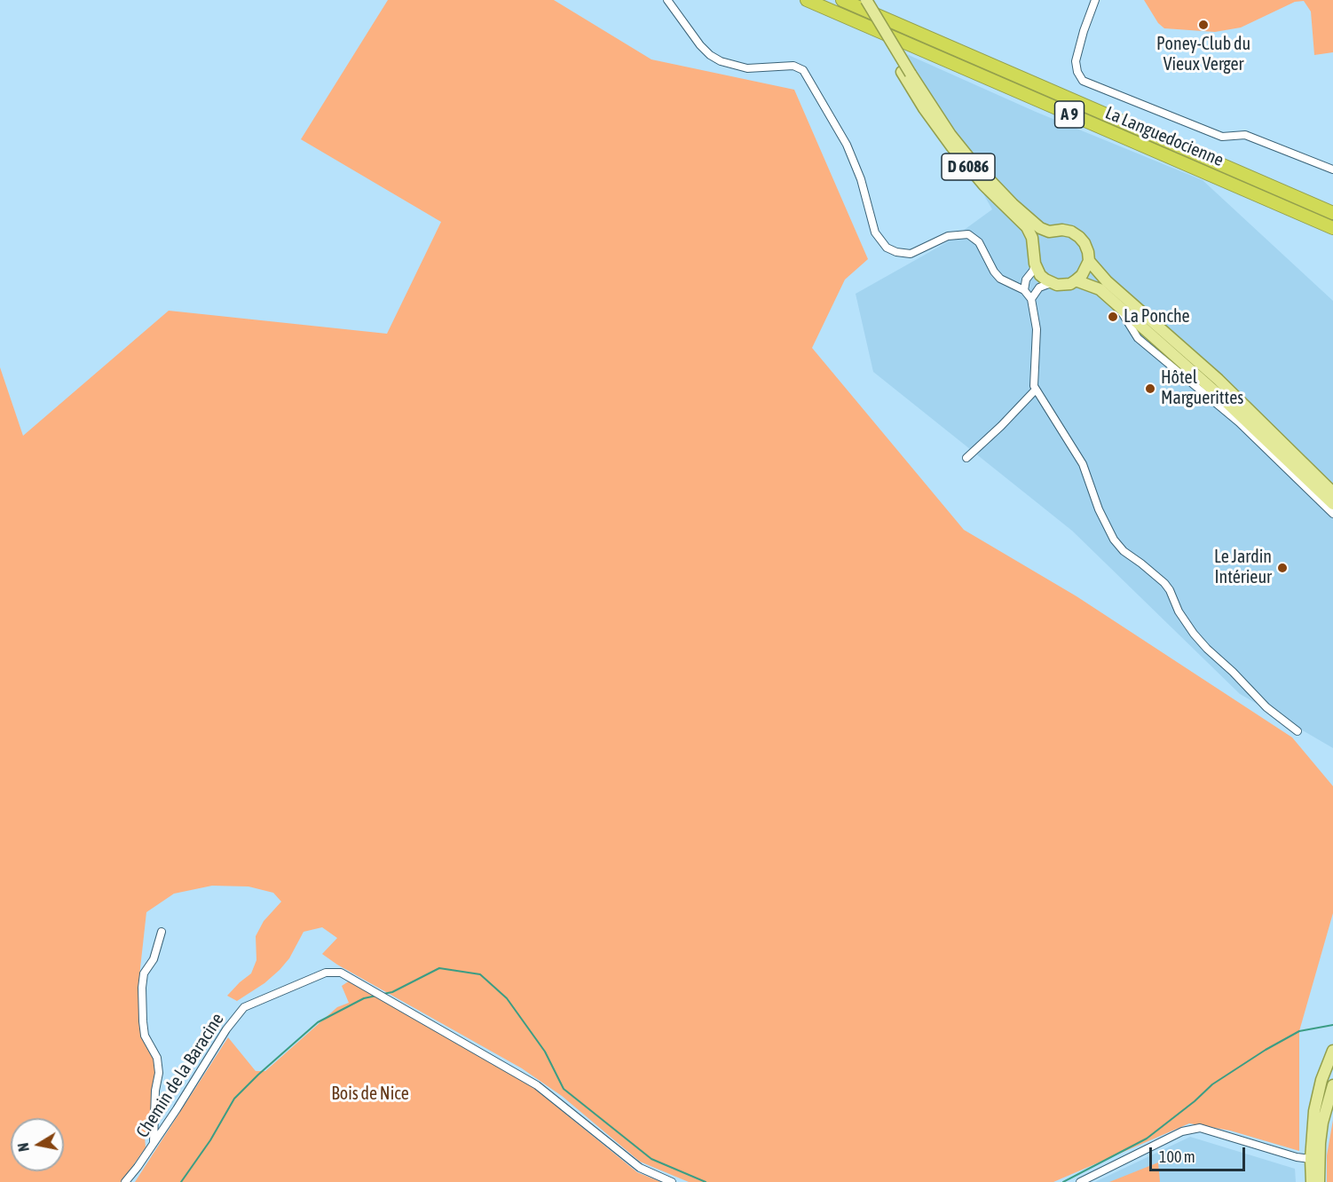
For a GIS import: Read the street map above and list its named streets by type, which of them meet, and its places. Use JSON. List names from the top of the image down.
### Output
{
  "streets": {
    "highway": ["A 9", "La Languedocienne"],
    "main road": ["D 6086"],
    "street": ["Chemin de la Baracine"]
  },
  "parks": ["Bois de Nice"],
  "places": [
    "Poney-Club du Vieux Verger",
    "La Ponche",
    "Hôtel Marguerittes",
    "Le Jardin Intérieur"
  ],
  "scale_bar": "100 m",
  "north": "left"
}
